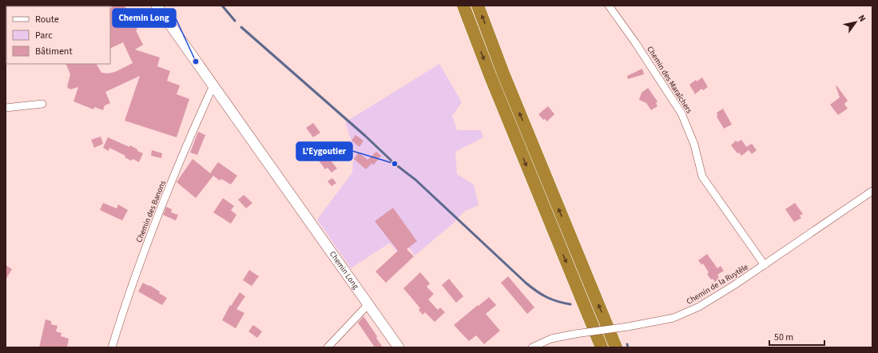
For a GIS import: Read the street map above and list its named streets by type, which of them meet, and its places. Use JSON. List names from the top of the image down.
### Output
{
  "streets": {
    "main road": ["Chemin Long"],
    "street": ["Chemin des Maraîchers", "Chemin des Banons", "Chemin de la Ruytèle"]
  },
  "crossings": [
    ["Chemin des Maraîchers", "Chemin de la Ruytèle"],
    ["Chemin des Banons", "Chemin Long"]
  ],
  "places": ["Chemin Long", "L'Eygoutier"],
  "legend": ["Route", "Parc", "Bâtiment"],
  "scale_bar": "50 m",
  "north": "top right"
}
